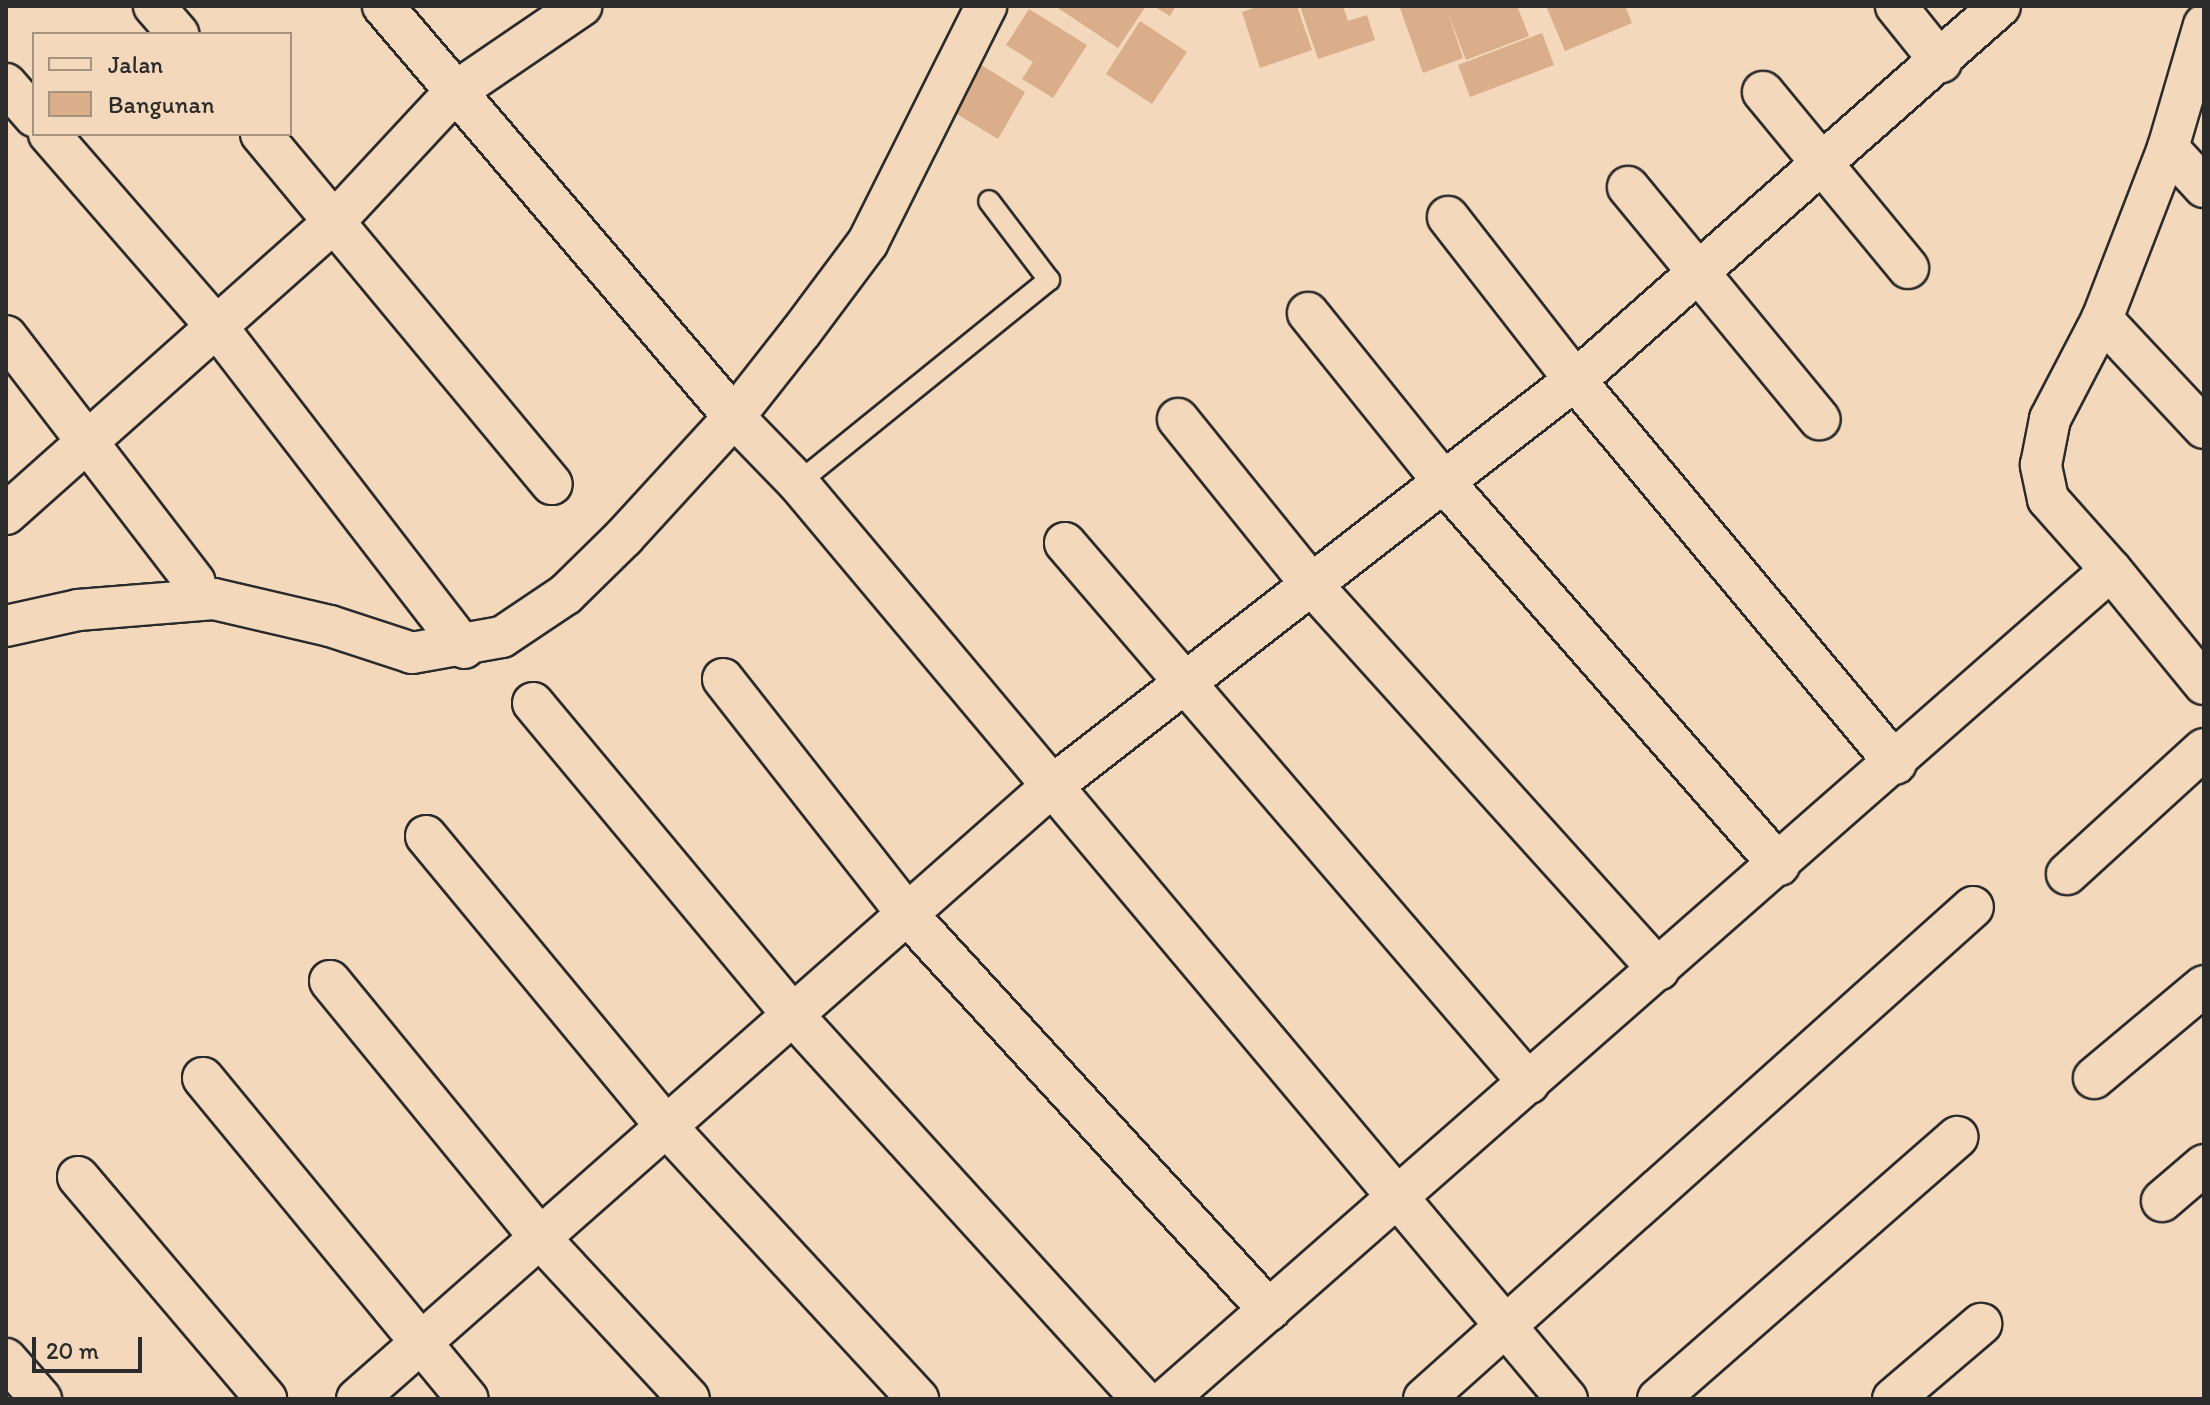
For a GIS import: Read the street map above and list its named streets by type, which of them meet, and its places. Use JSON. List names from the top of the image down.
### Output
{
  "legend": ["Jalan", "Bangunan"],
  "scale_bar": "20 m"
}
